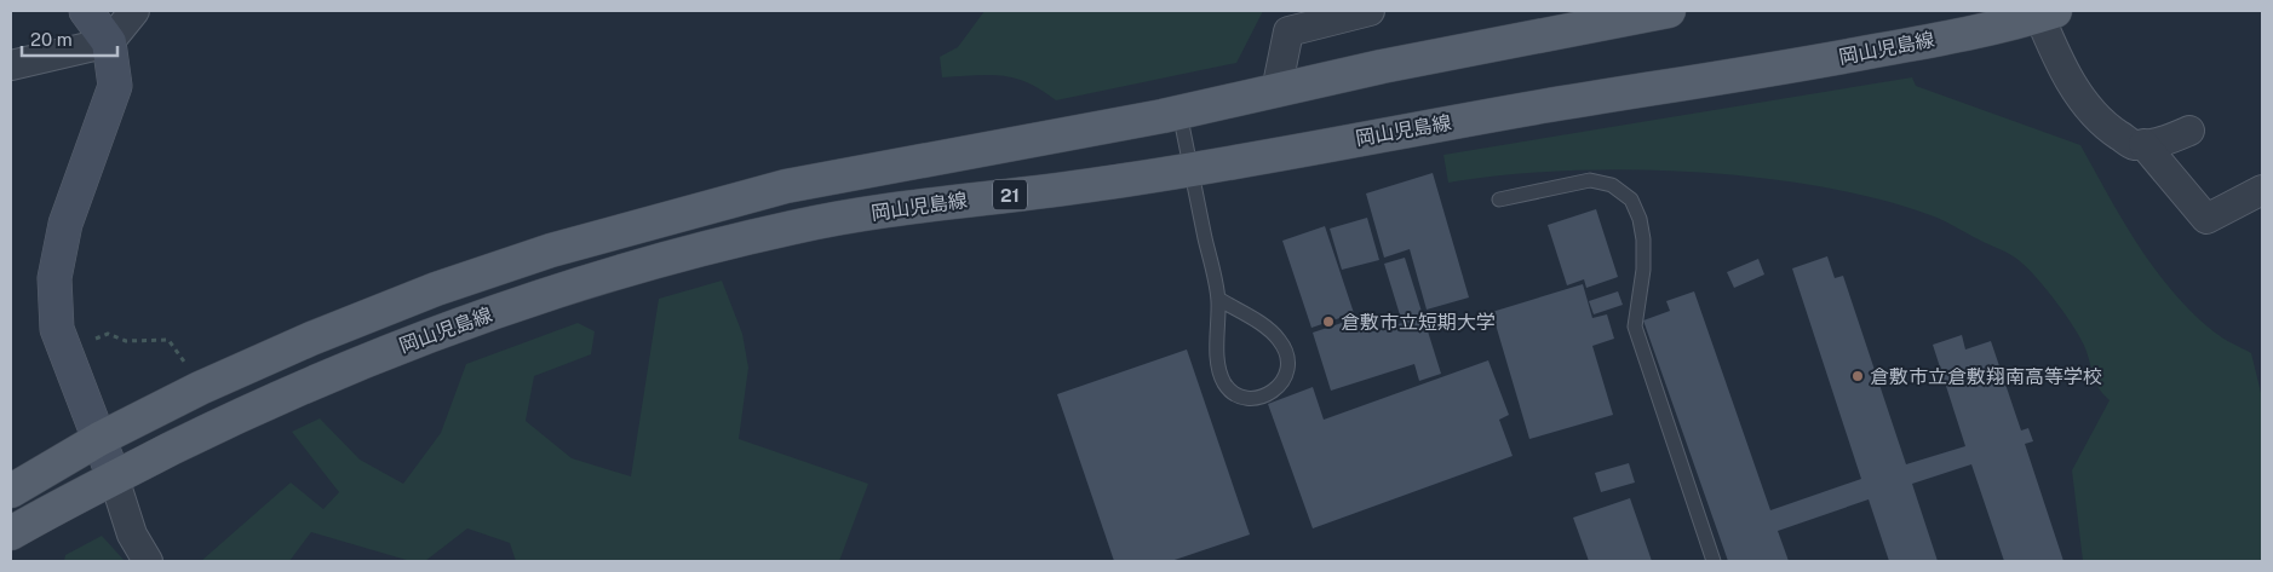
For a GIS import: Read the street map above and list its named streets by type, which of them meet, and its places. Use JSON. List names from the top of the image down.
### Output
{
  "streets": {
    "main road": ["岡山児島線", "21"]
  },
  "places": ["倉敷市立短期大学", "倉敷市立倉敷翔南高等学校"],
  "scale_bar": "20 m"
}
